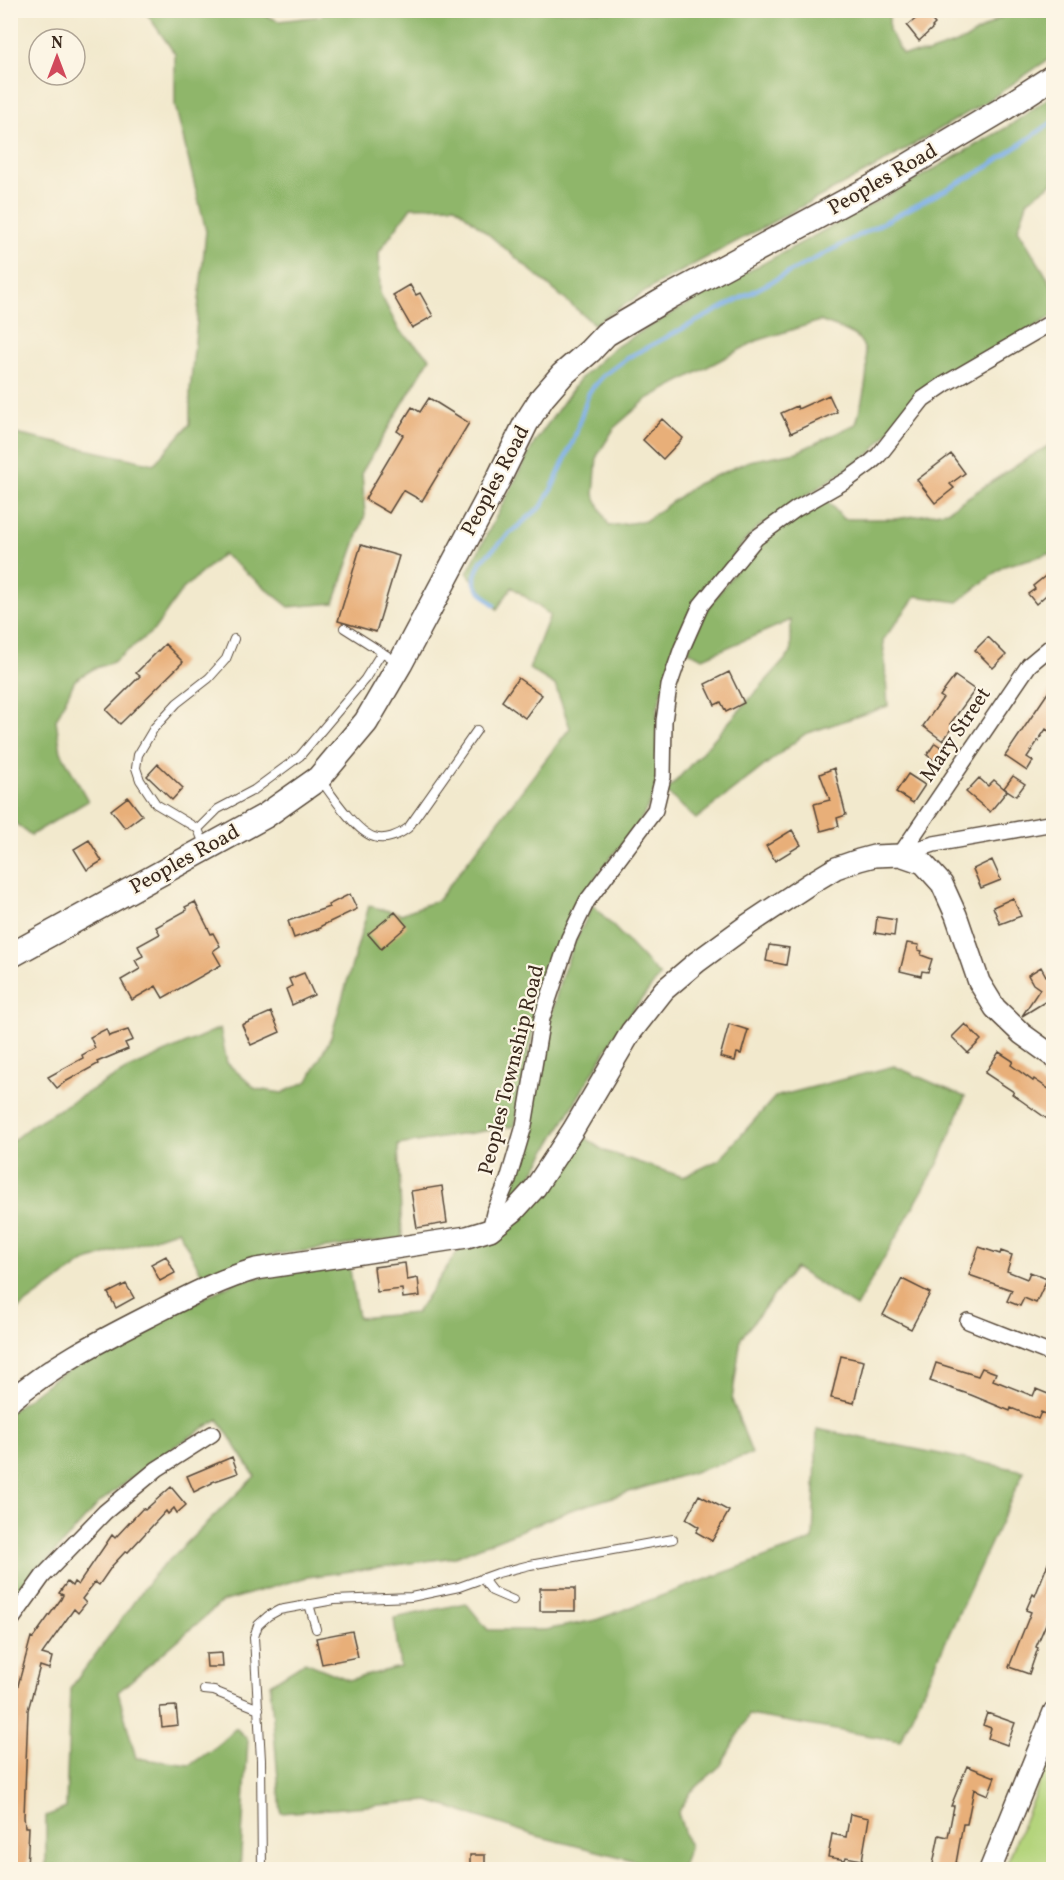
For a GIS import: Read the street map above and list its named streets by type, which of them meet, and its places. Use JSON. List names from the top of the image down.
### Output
{
  "streets": {
    "main road": ["Peoples Road"],
    "street": ["Mary Street", "Peoples Township Road"]
  },
  "north": "top"
}
